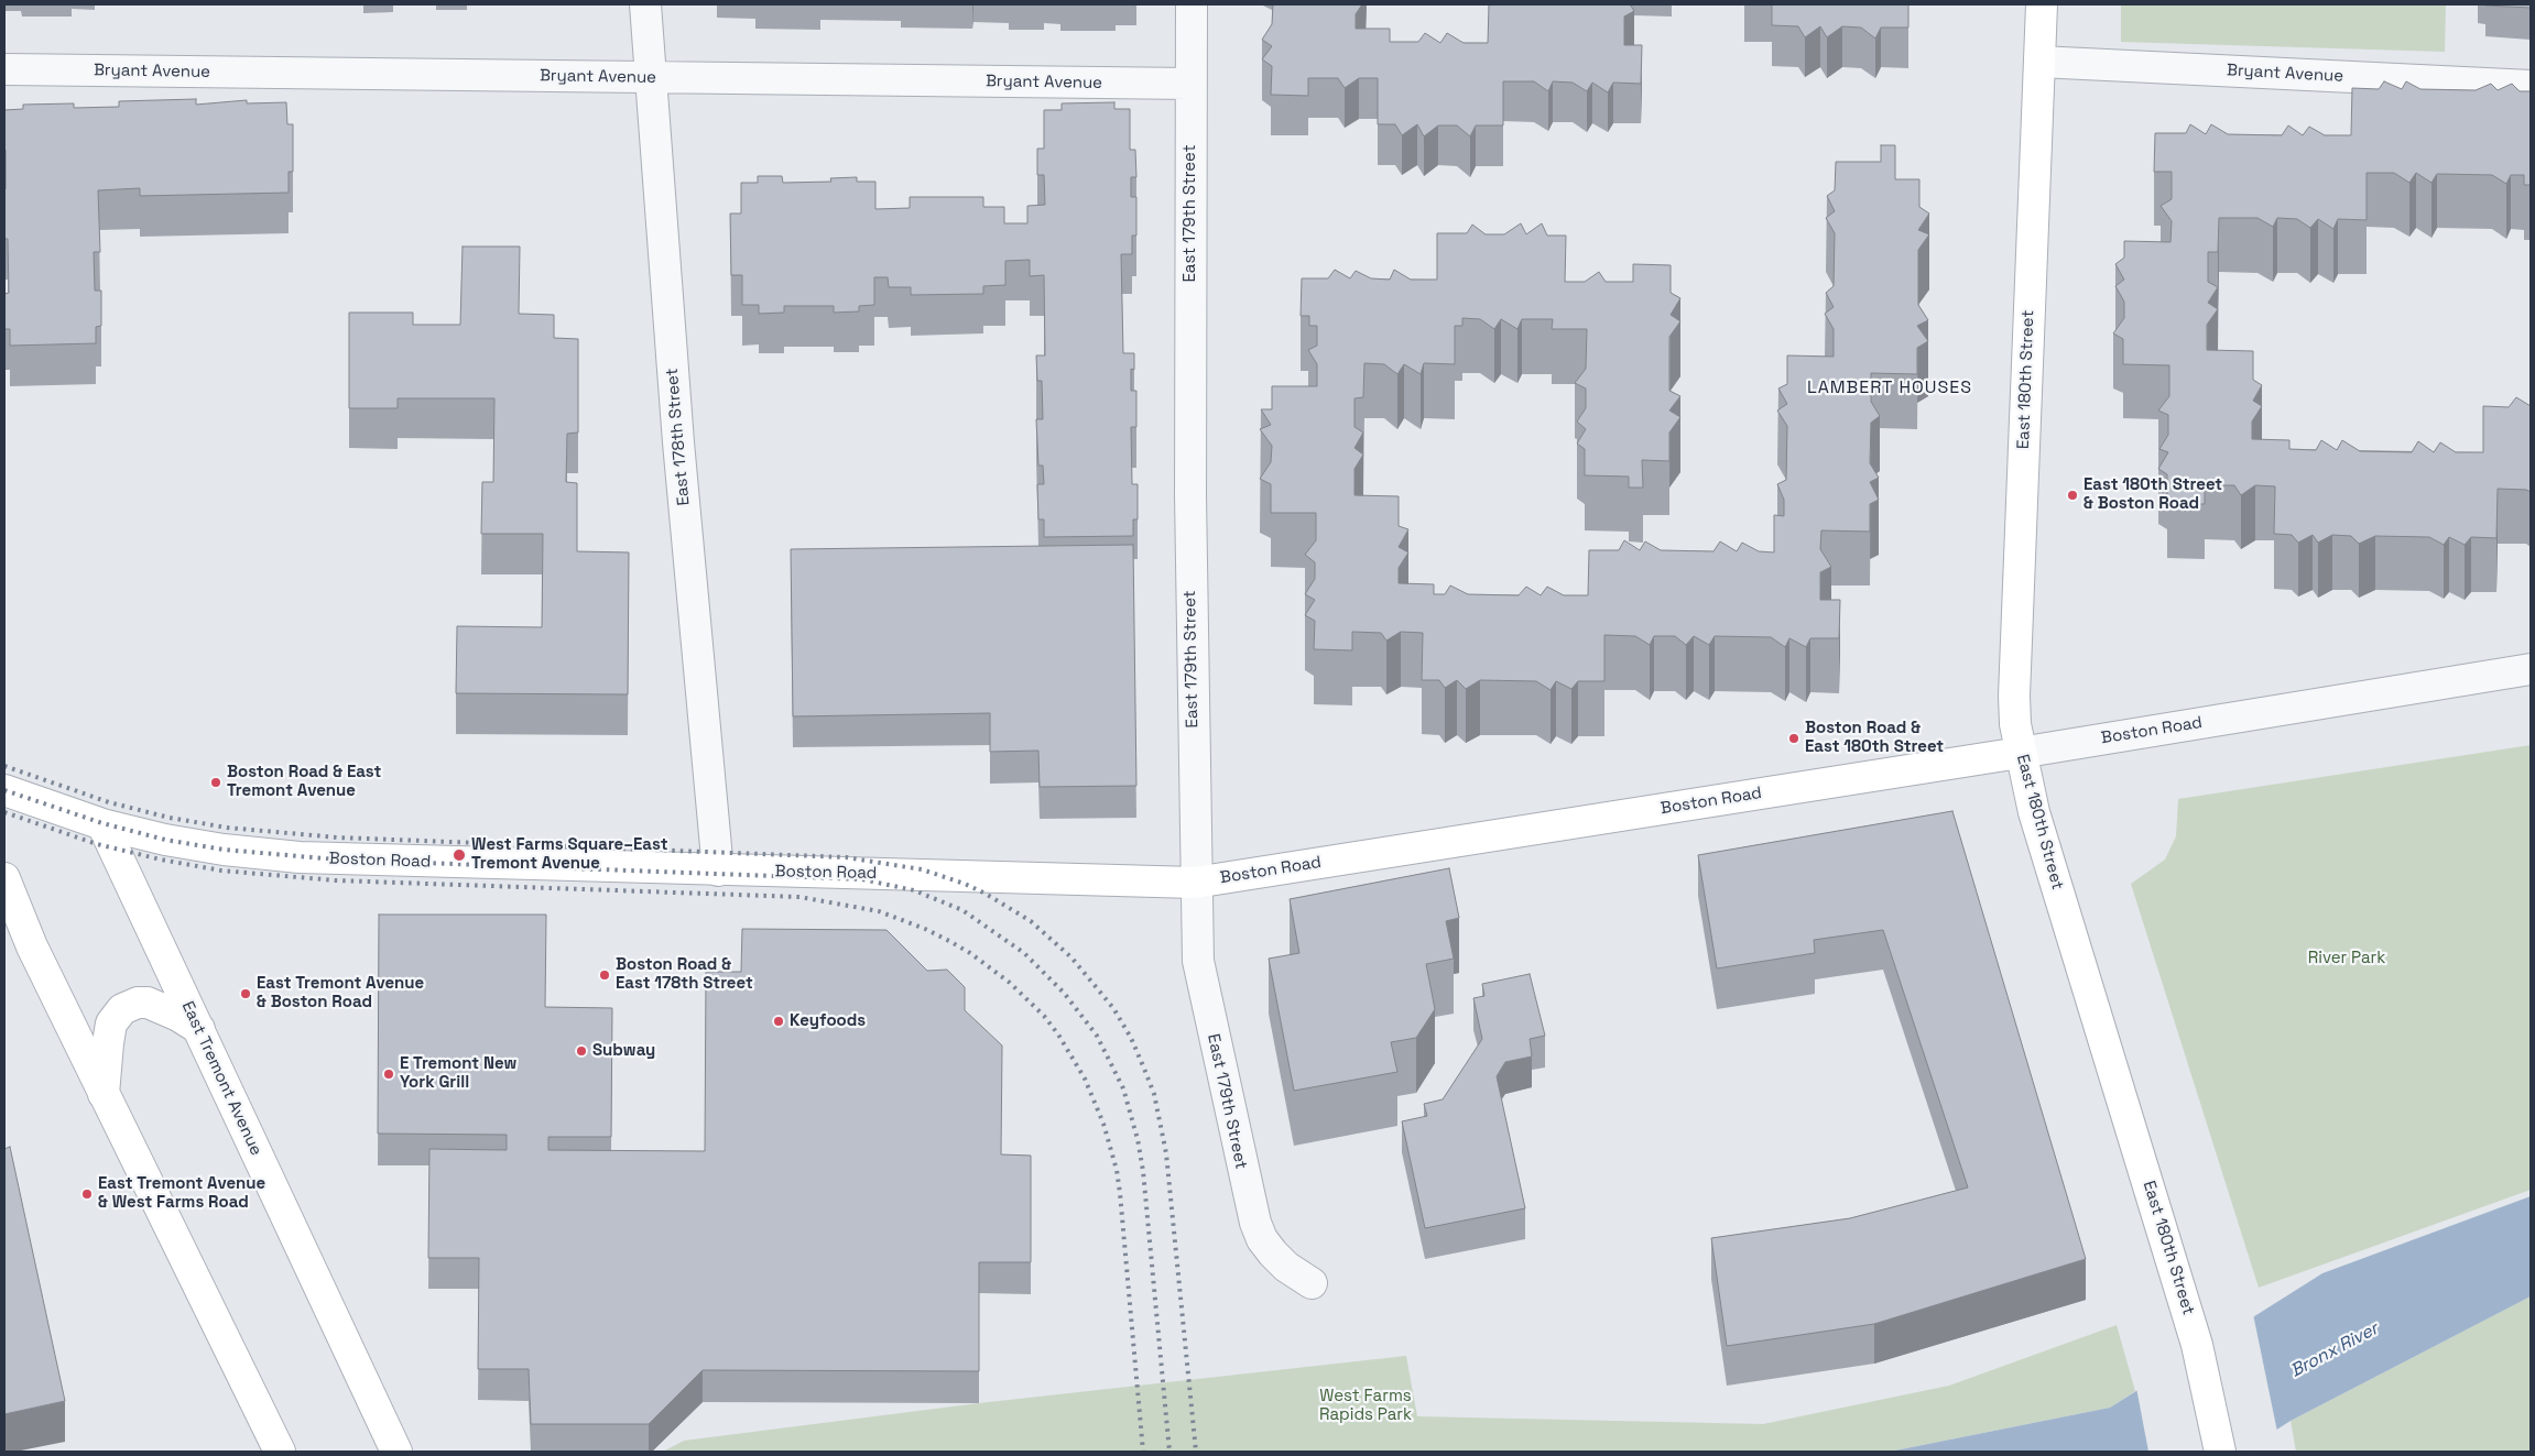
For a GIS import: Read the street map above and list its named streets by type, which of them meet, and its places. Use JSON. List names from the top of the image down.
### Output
{
  "streets": {
    "main road": ["East 180th Street", "Boston Road", "East Tremont Avenue"],
    "street": ["Bryant Avenue", "East 179th Street", "East 178th Street"]
  },
  "crossings": [
    ["Bryant Avenue", "East 179th Street"],
    ["Bryant Avenue", "East 180th Street"],
    ["Bryant Avenue", "East 178th Street"],
    ["East 179th Street", "Boston Road"],
    ["East 180th Street", "Boston Road"],
    ["East 178th Street", "Boston Road"],
    ["Boston Road", "East Tremont Avenue"]
  ],
  "districts": ["LAMBERT HOUSES"],
  "water": ["Bronx River"],
  "parks": ["River Park", "West Farms Rapids Park"],
  "places": [
    "East 180th Street & Boston Road",
    "Boston Road & East 180th Street",
    "Boston Road & East Tremont Avenue",
    "West Farms Square–East Tremont Avenue",
    "Boston Road & East 178th Street",
    "East Tremont Avenue & Boston Road",
    "Keyfoods",
    "Subway",
    "E Tremont New York Grill",
    "East Tremont Avenue & West Farms Road"
  ]
}
